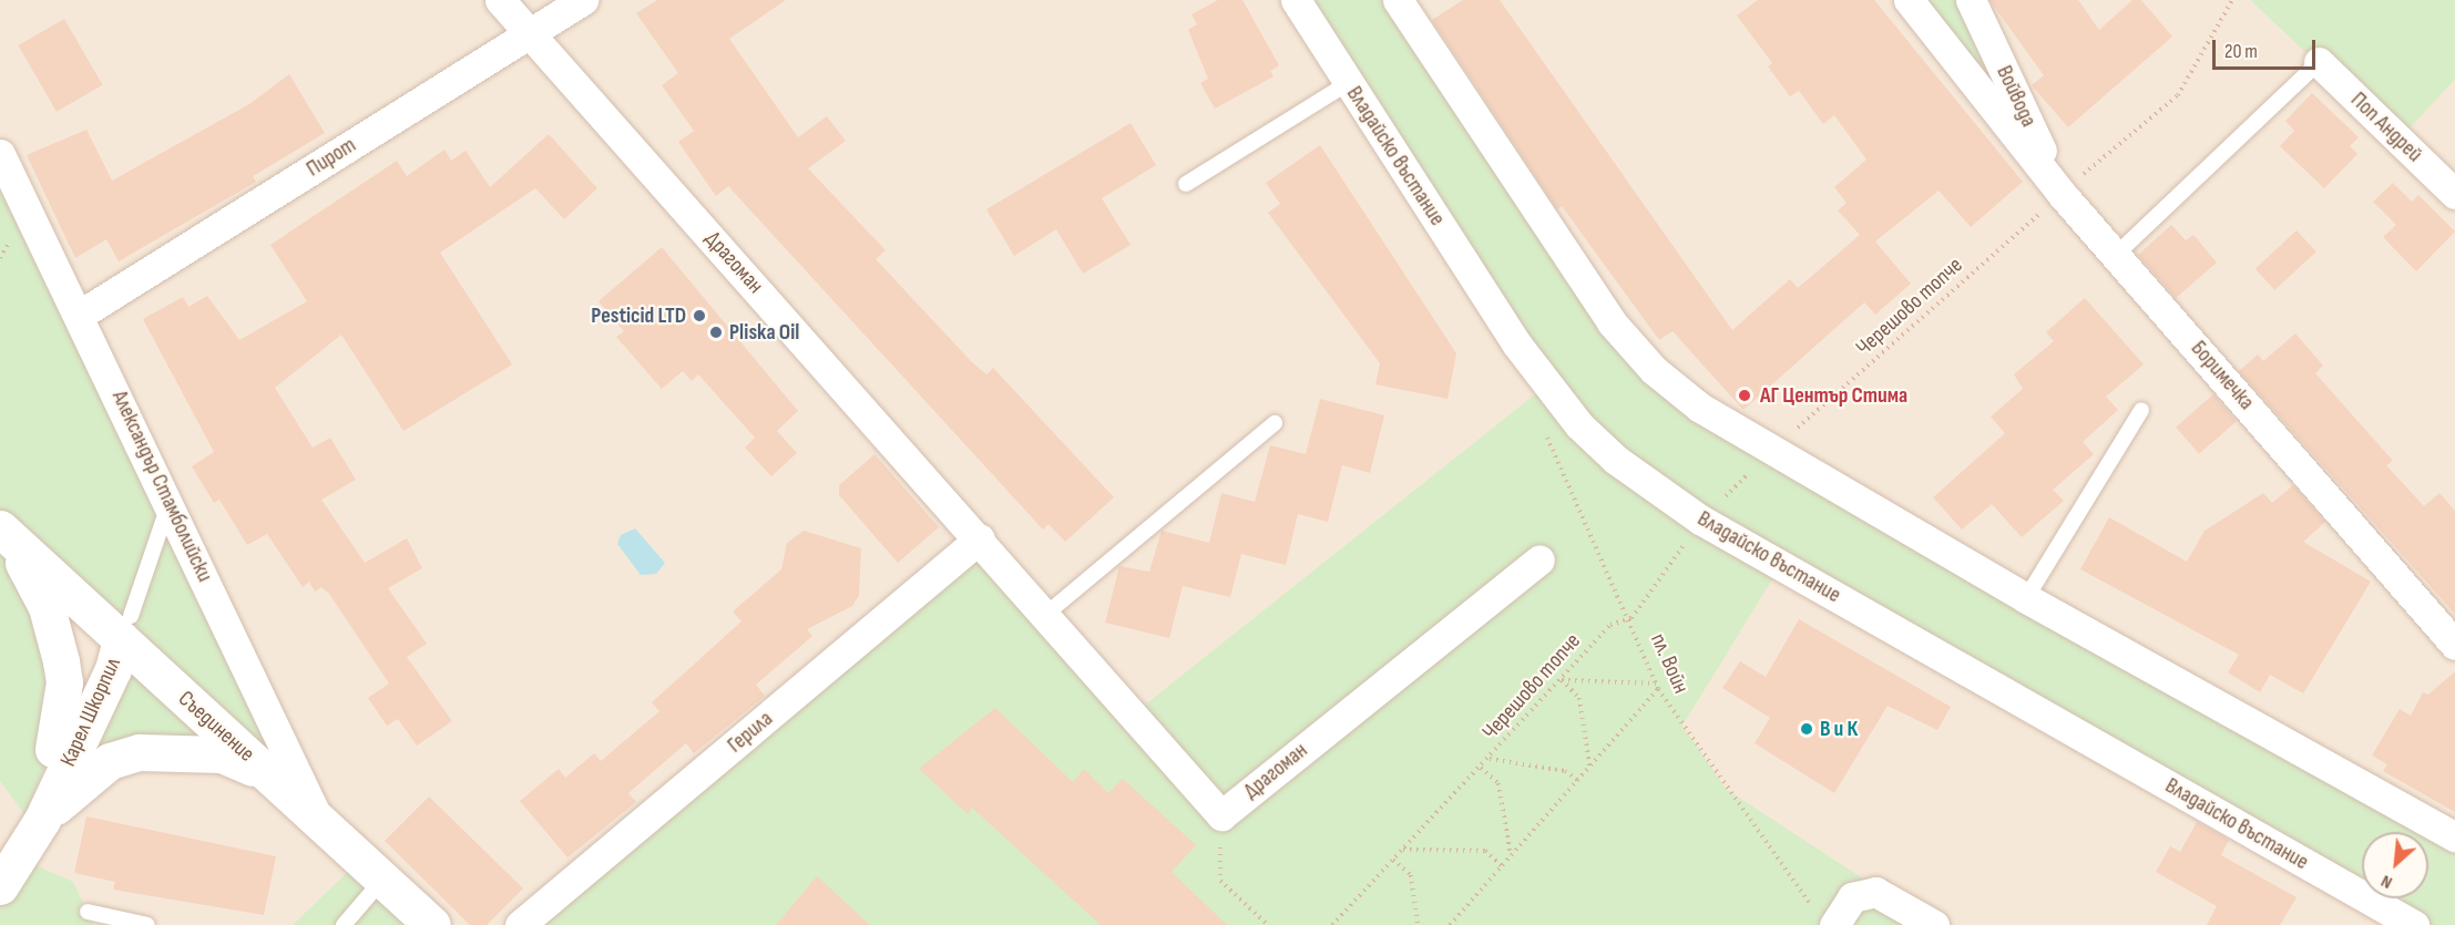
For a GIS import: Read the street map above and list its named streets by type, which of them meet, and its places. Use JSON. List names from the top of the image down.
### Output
{
  "streets": {
    "street": [
      "Войвода",
      "Поп Андрей",
      "Владайско въстание",
      "Пирот",
      "Драгоман",
      "Боримечка",
      "Александър Стамболийски",
      "Карел Шкорпил",
      "Съединение",
      "Герила"
    ],
    "path": ["Черешово топче", "пл. Войн"]
  },
  "crossings": [
    ["Войвода", "Черешово топче"],
    ["Войвода", "Боримечка"],
    ["Владайско въстание", "Черешово топче"],
    ["Владайско въстание", "пл. Войн"],
    ["Пирот", "Драгоман"],
    ["Пирот", "Александър Стамболийски"],
    ["Драгоман", "Герила"],
    ["Черешово топче", "Боримечка"],
    ["Черешово топче", "пл. Войн"],
    ["Александър Стамболийски", "Съединение"],
    ["Карел Шкорпил", "Съединение"]
  ],
  "places": [
    "Pesticid LTD",
    "Pliska Oil",
    "АГ Център Стима",
    "В и К"
  ],
  "scale_bar": "20 m",
  "north": "bottom left"
}
